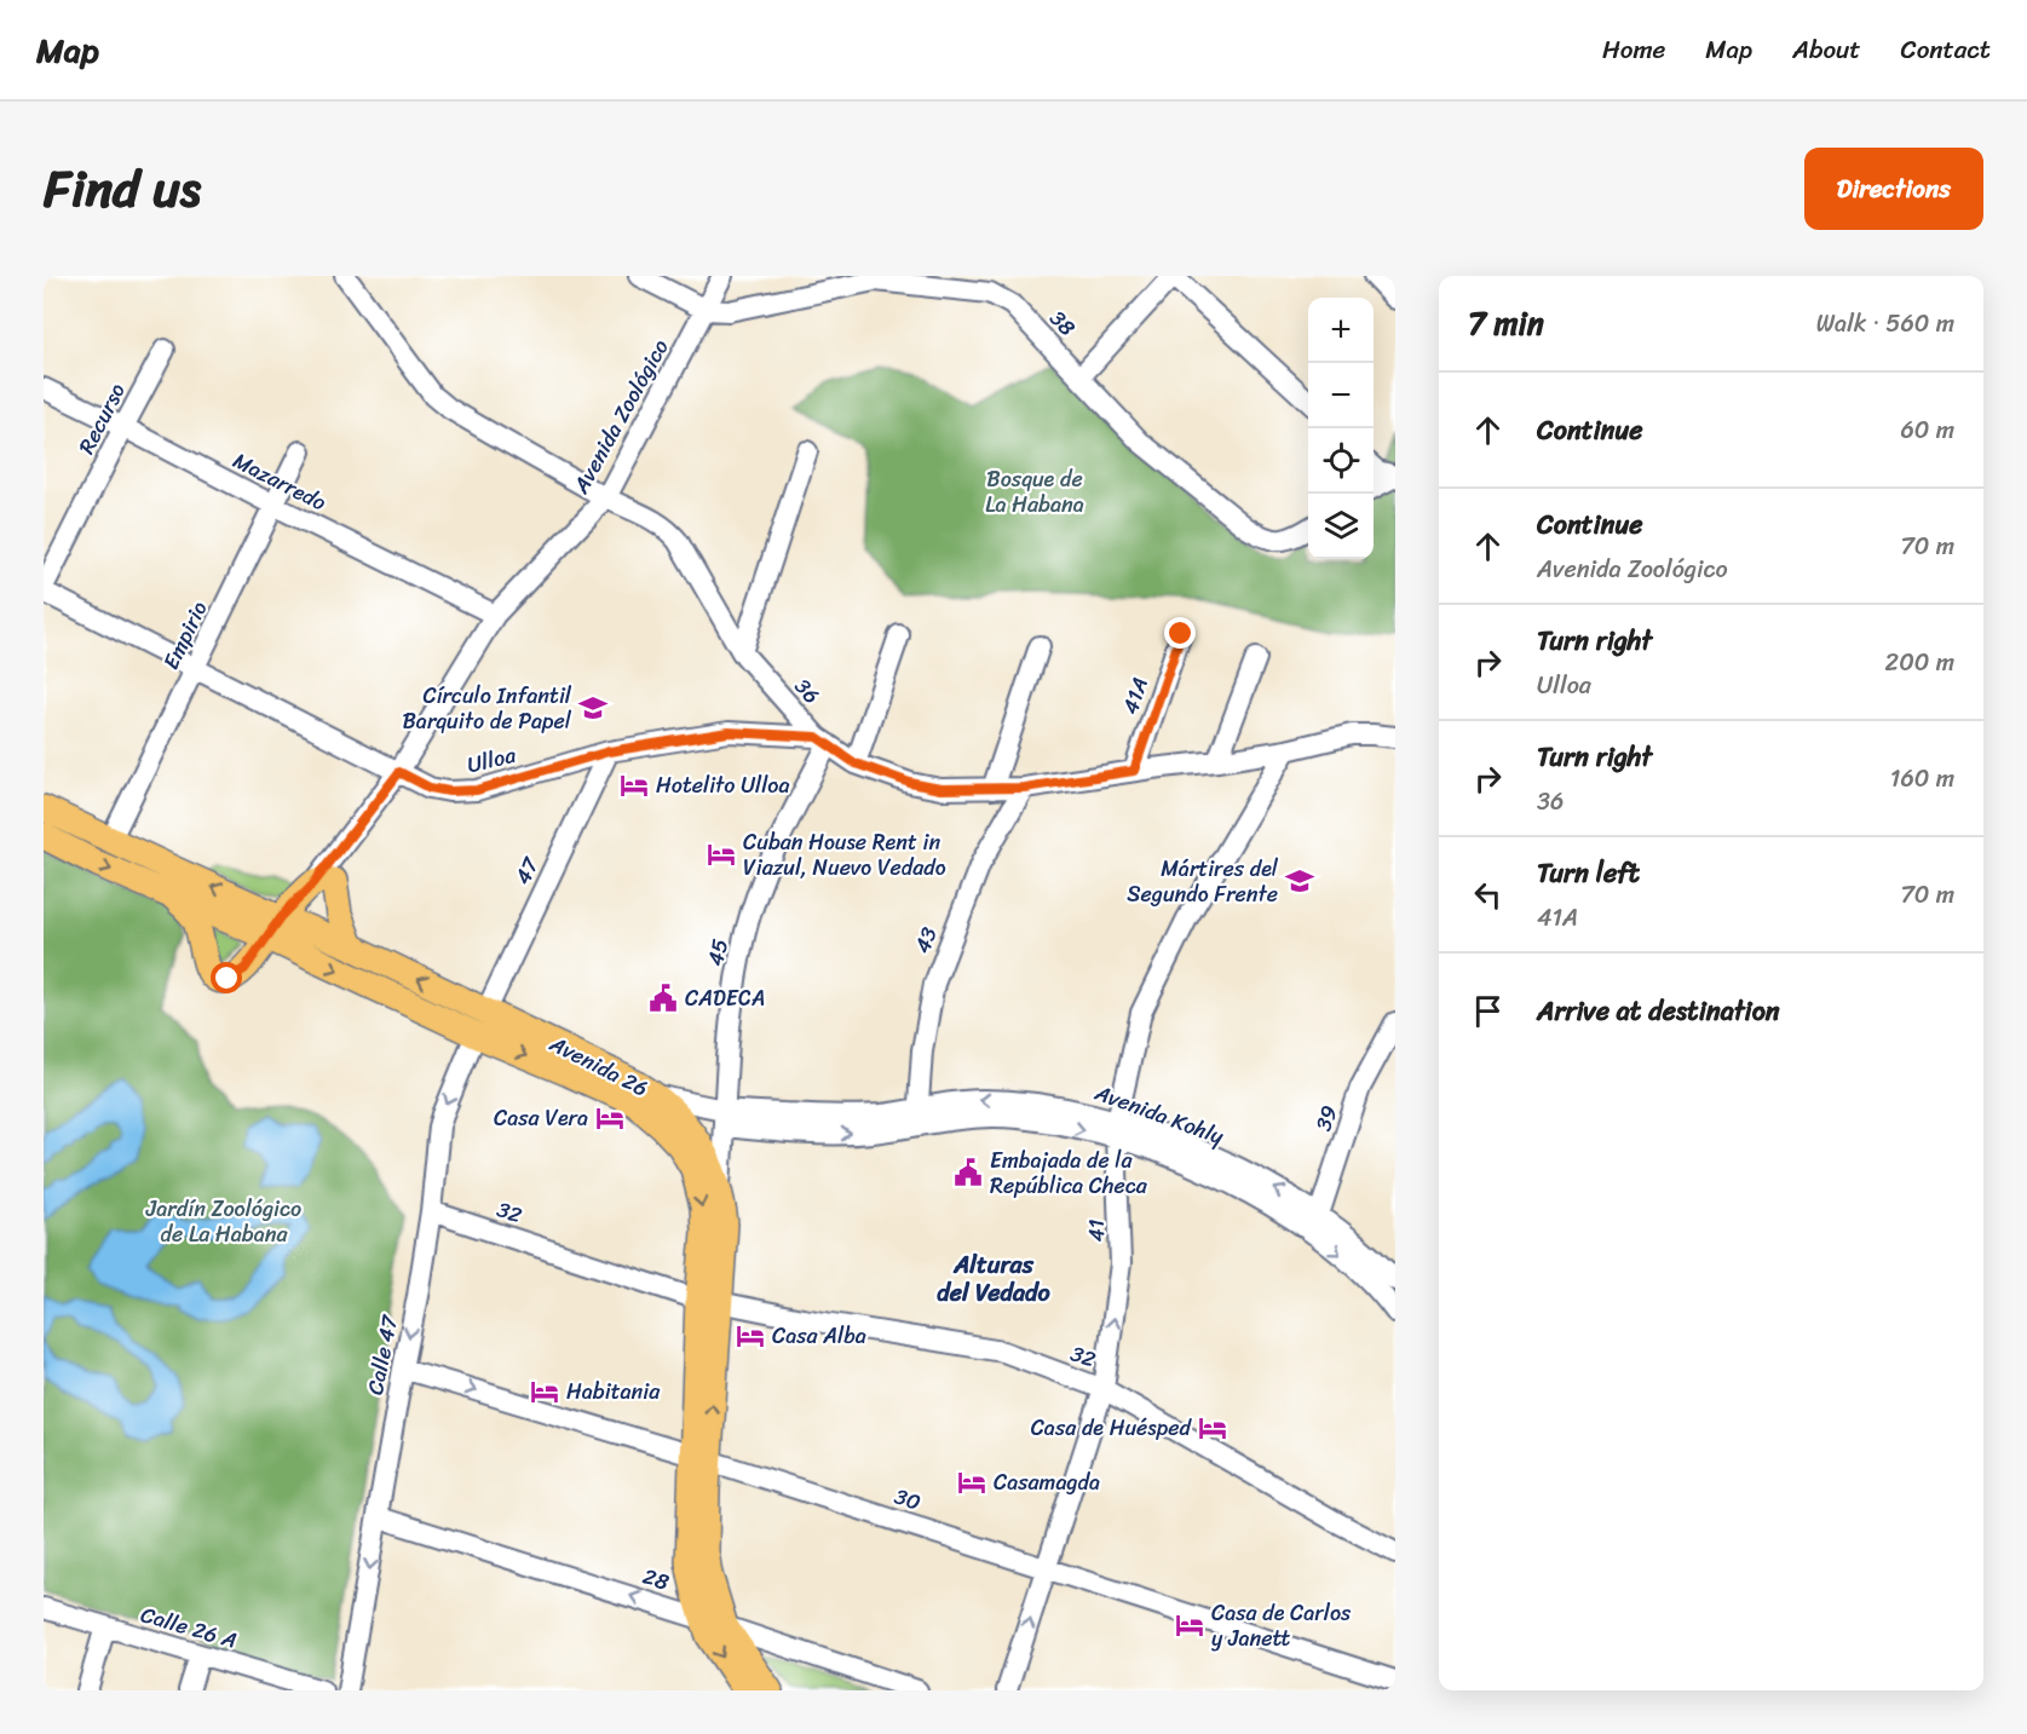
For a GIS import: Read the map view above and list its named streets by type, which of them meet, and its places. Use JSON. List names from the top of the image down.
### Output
{
  "streets": {
    "main road": ["Avenida 26"],
    "street": [
      "38",
      "Avenida Zoológico",
      "Recurso",
      "Mazarredo",
      "Empirio",
      "36",
      "41A",
      "Ulloa",
      "47",
      "43",
      "45",
      "Avenida Kohly",
      "39",
      "32",
      "41",
      "Calle 47",
      "30",
      "28",
      "Calle 26 A"
    ]
  },
  "crossings": [
    ["38", "Avenida Zoológico"],
    ["Avenida Zoológico", "Mazarredo"],
    ["Avenida Zoológico", "36"],
    ["Avenida Zoológico", "Ulloa"],
    ["Recurso", "Mazarredo"],
    ["Recurso", "Ulloa"],
    ["Mazarredo", "Empirio"],
    ["Empirio", "Ulloa"],
    ["Empirio", "Avenida 26"],
    ["36", "41A"],
    ["36", "Ulloa"],
    ["36", "43"],
    ["36", "45"],
    ["36", "41"],
    ["Ulloa", "47"],
    ["Ulloa", "45"],
    ["47", "Avenida 26"],
    ["43", "Avenida Kohly"],
    ["45", "Avenida 26"],
    ["45", "Avenida Kohly"],
    ["Avenida 26", "Avenida Kohly"],
    ["Avenida 26", "32"],
    ["Avenida 26", "Calle 47"],
    ["Avenida 26", "30"],
    ["Avenida 26", "28"],
    ["Avenida Kohly", "39"],
    ["Avenida Kohly", "41"],
    ["32", "41"],
    ["32", "Calle 47"],
    ["41", "30"],
    ["Calle 47", "30"],
    ["Calle 47", "28"]
  ],
  "one_way": ["41", "Calle 47", "28"],
  "districts": ["Alturas del Vedado"],
  "parks": ["Bosque de La Habana", "Jardín Zoológico de La Habana"],
  "places": {
    "school or university": ["Círculo Infantil Barquito de Papel", "Mártires del Segundo Frente"],
    "hotel": [
      "Hotelito Ulloa",
      "Cuban House Rent in Viazul, Nuevo Vedado",
      "Casa Vera",
      "Casa Alba",
      "Habitania",
      "Casa de Huésped",
      "Casamagda",
      "Casa de Carlos y Janett"
    ],
    "public building": ["CADECA", "Embajada de la República Checa"]
  },
  "page": {
    "header": "Map",
    "nav": [
      "Home",
      "Map",
      "About",
      "Contact"
    ],
    "title": "Find us",
    "buttons": "Directions",
    "heading": ["7 min", "Walk · 560 m"],
    "map_buttons": ["+", "−"],
    "list": [
      ["Continue", "60 m"],
      ["Continue", "Avenida Zoológico", "70 m"],
      ["Turn right", "Ulloa", "200 m"],
      ["Turn right", "36", "160 m"],
      ["Turn left", "41A", "70 m"],
      "Arrive at destination"
    ]
  }
}
